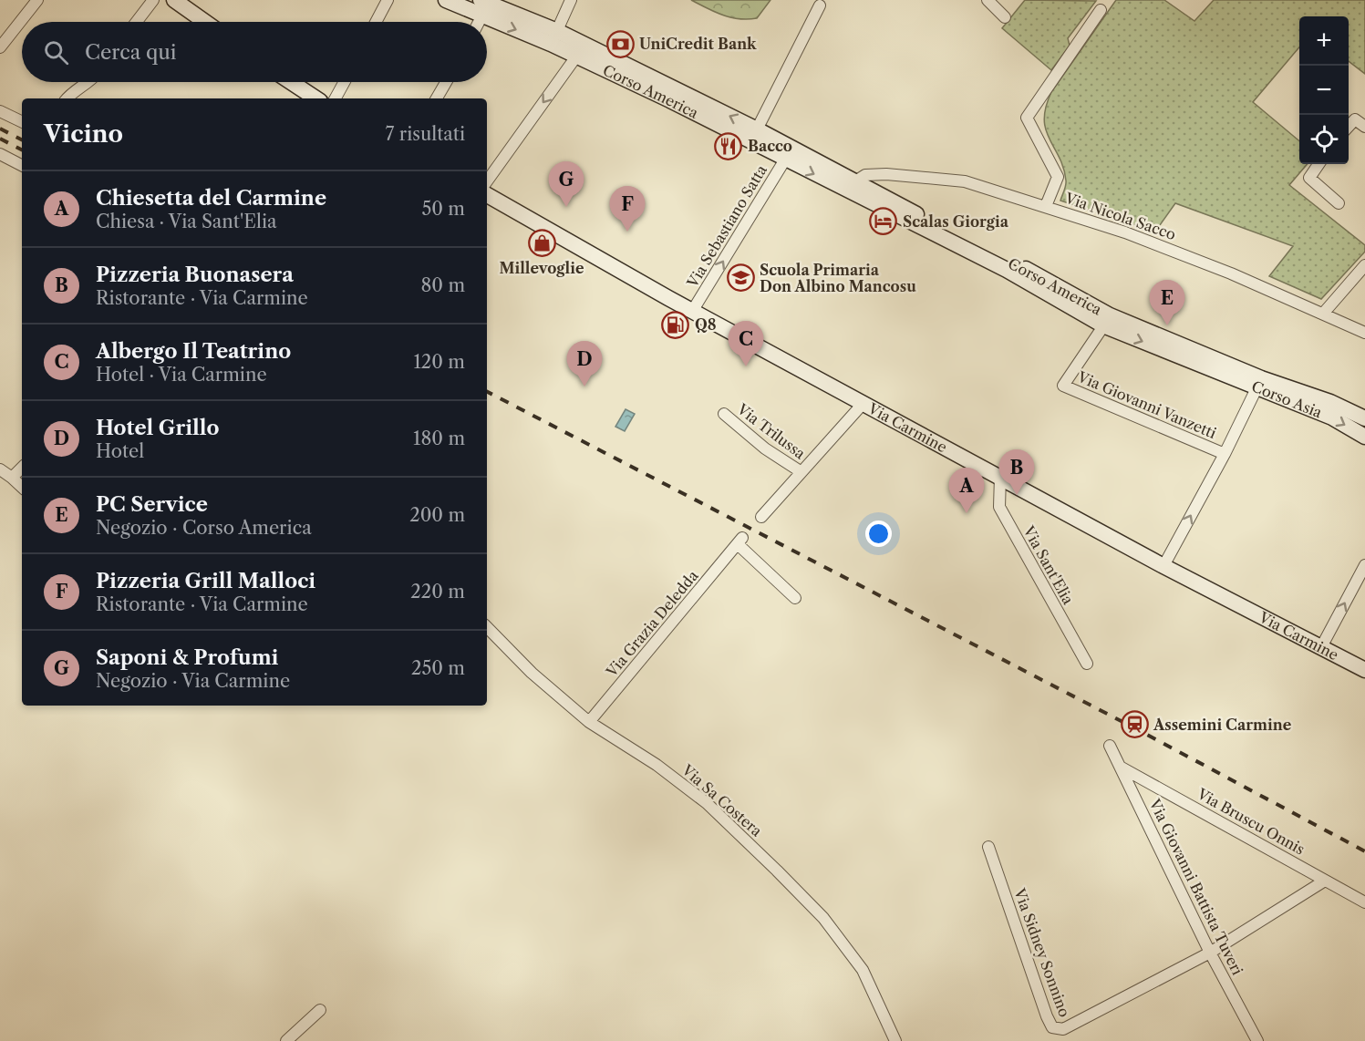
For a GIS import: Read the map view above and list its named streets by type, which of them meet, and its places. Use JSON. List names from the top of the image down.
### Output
{
  "streets": {
    "street": [
      "Corso America",
      "Via Nicola Sacco",
      "Via Sebastiano Satta",
      "Corso Asia",
      "Via Giovanni Vanzetti",
      "Via Carmine",
      "Via Trilussa",
      "Via Sant'Elia",
      "Via Grazia Deledda",
      "Via Sa Costera",
      "Via Bruscu Onnis",
      "Via Giovanni Battista Tuveri",
      "Via Sidney Sonnino"
    ]
  },
  "crossings": [
    ["Corso America", "Via Nicola Sacco"],
    ["Corso America", "Via Sebastiano Satta"],
    ["Corso America", "Corso Asia"],
    ["Corso America", "Via Giovanni Vanzetti"],
    ["Via Sebastiano Satta", "Via Carmine"],
    ["Via Carmine", "Via Sant'Elia"],
    ["Via Grazia Deledda", "Via Sa Costera"],
    ["Via Bruscu Onnis", "Via Giovanni Battista Tuveri"],
    ["Via Giovanni Battista Tuveri", "Via Sidney Sonnino"]
  ],
  "one_way": ["Via Sebastiano Satta"],
  "places": {
    "bank": ["UniCredit Bank"],
    "restaurant": ["Bacco"],
    "hotel": ["Scalas Giorgia"],
    "shop": ["Millevoglie"],
    "school or university": ["Scuola Primaria Don Albino Mancosu"],
    "fuel station": ["Q8"],
    "station": ["Assemini Carmine"]
  },
  "page": {
    "map_buttons": ["+", "−"],
    "search": "Cerca qui",
    "heading": ["Vicino", "7 risultati"],
    "pins": [
      "G",
      "F",
      "E",
      "C",
      "D",
      "B",
      "A"
    ],
    "list": [
      {
        "mark": "A",
        "name": "Chiesetta del Carmine",
        "note": "Chiesa · Via Sant'Elia",
        "value": "50 m"
      },
      {
        "mark": "B",
        "name": "Pizzeria Buonasera",
        "note": "Ristorante · Via Carmine",
        "value": "80 m"
      },
      {
        "mark": "C",
        "name": "Albergo Il Teatrino",
        "note": "Hotel · Via Carmine",
        "value": "120 m"
      },
      {
        "mark": "D",
        "name": "Hotel Grillo",
        "note": "Hotel",
        "value": "180 m"
      },
      {
        "mark": "E",
        "name": "PC Service",
        "note": "Negozio · Corso America",
        "value": "200 m"
      },
      {
        "mark": "F",
        "name": "Pizzeria Grill Malloci",
        "note": "Ristorante · Via Carmine",
        "value": "220 m"
      },
      {
        "mark": "G",
        "name": "Saponi & Profumi",
        "note": "Negozio · Via Carmine",
        "value": "250 m"
      }
    ]
  }
}
